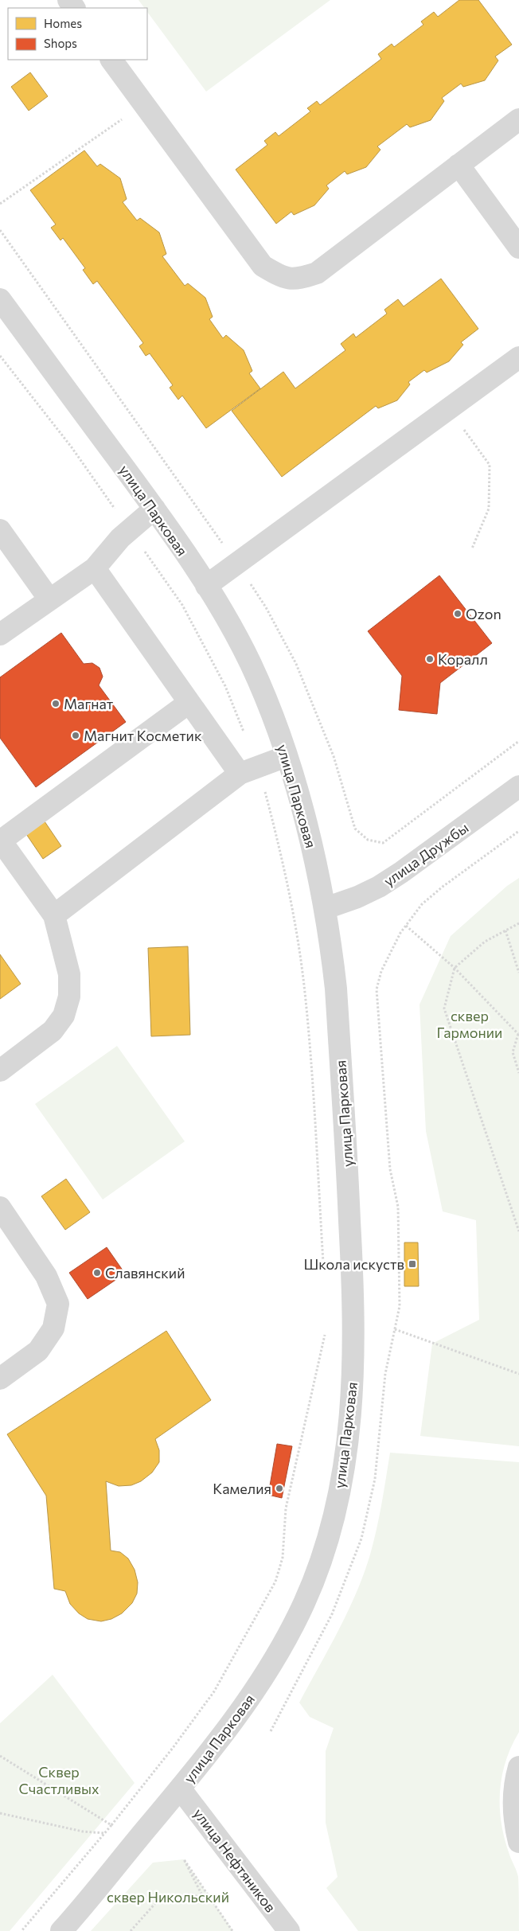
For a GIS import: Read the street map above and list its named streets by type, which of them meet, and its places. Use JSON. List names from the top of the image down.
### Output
{
  "streets": {
    "street": ["улица Парковая", "улица Дружбы", "улица Нефтяников"]
  },
  "crossings": [
    ["улица Парковая", "улица Дружбы"],
    ["улица Парковая", "улица Нефтяников"]
  ],
  "parks": ["сквер Гармонии", "Сквер Счастливых", "сквер Никольский"],
  "places": {
    "other": [
      "Ozon",
      "Коралл",
      "Магнат",
      "Магнит Косметик",
      "Славянский",
      "Камелия"
    ],
    "transit": ["Школа искуств"]
  },
  "legend": ["Homes", "Shops"]
}
